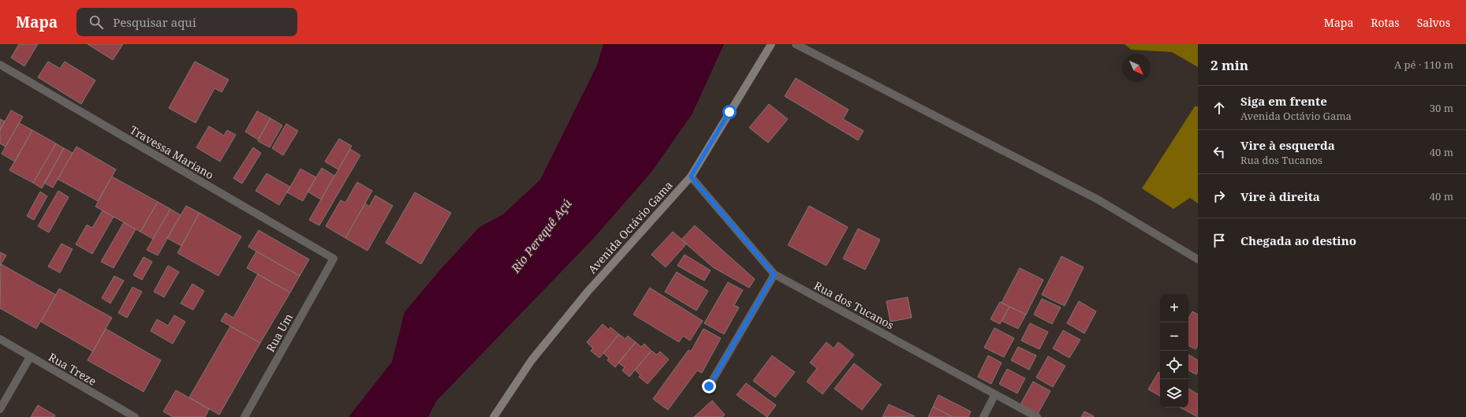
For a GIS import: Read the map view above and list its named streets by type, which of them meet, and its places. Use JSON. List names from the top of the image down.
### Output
{
  "streets": {
    "street": [
      "Travessa Mariano",
      "Avenida Octávio Gama",
      "Rua dos Tucanos",
      "Rua Um",
      "Rua Treze"
    ]
  },
  "crossings": [
    ["Travessa Mariano", "Rua Um"],
    ["Avenida Octávio Gama", "Rua dos Tucanos"]
  ],
  "water": ["Rio Perequê Açú"],
  "north": "bottom right",
  "page": {
    "header": "Mapa",
    "search": "Pesquisar aqui",
    "nav": ["Mapa", "Rotas", "Salvos"],
    "heading": ["2 min", "A pé · 110 m"],
    "list": [
      ["Siga em frente", "Avenida Octávio Gama", "30 m"],
      ["Vire à esquerda", "Rua dos Tucanos", "40 m"],
      ["Vire à direita", "40 m"],
      "Chegada ao destino"
    ],
    "map_buttons": ["+", "−"]
  }
}
